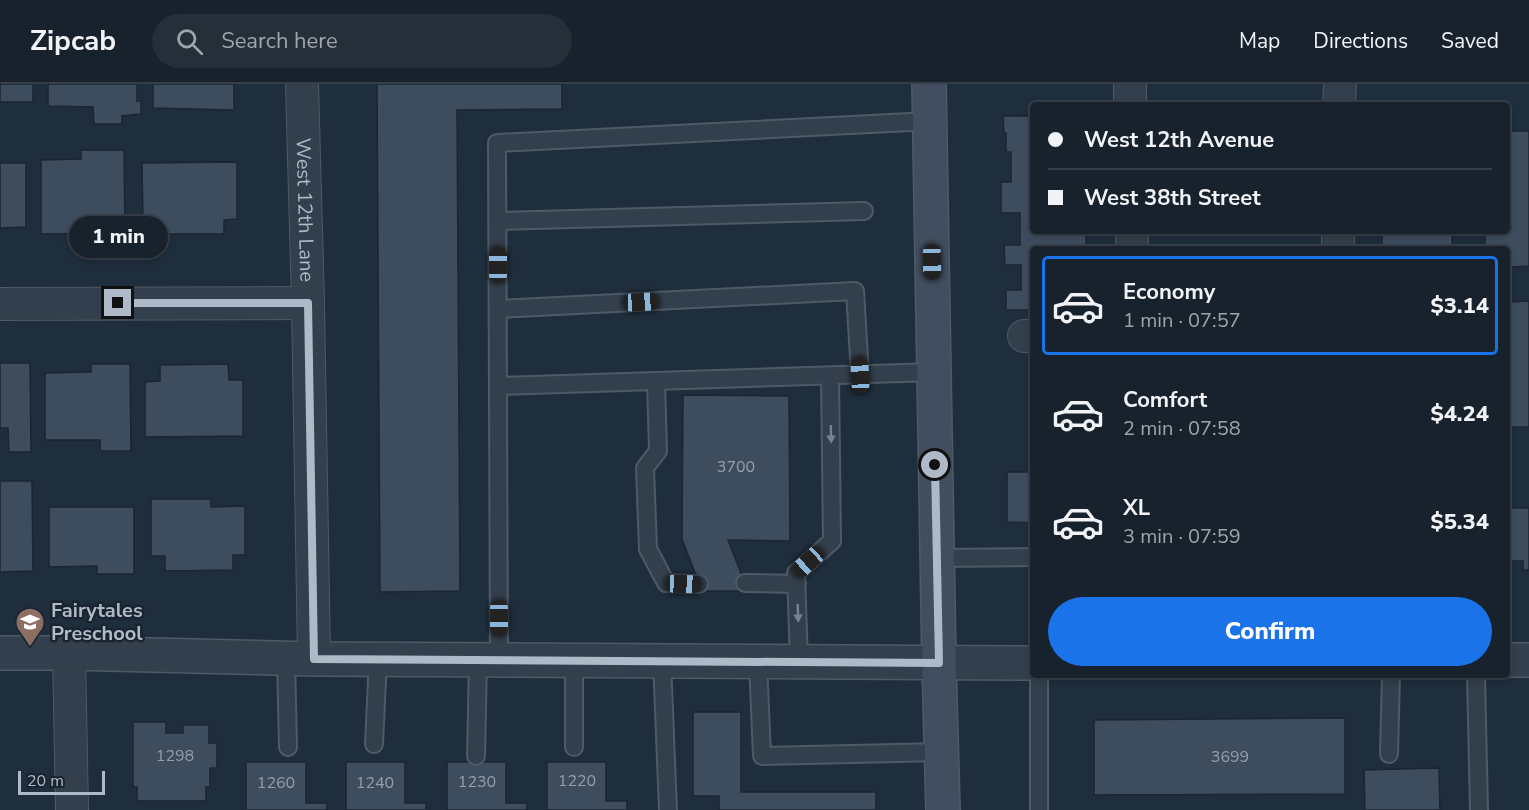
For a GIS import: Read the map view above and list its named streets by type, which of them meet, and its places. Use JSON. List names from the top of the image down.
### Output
{
  "streets": {
    "street": ["West 12th Lane"]
  },
  "places": {
    "school or university": ["Fairytales Preschool"]
  },
  "house_numbers": [
    "3700",
    "1298",
    "3699",
    "1220",
    "1230",
    "1260",
    "1240"
  ],
  "scale_bar": "20 m",
  "page": {
    "header": "Zipcab",
    "search": "Search here",
    "nav": ["Map", "Directions", "Saved"],
    "banner": ["West 12th Avenue", "West 38th Street"],
    "bubble": "1 min",
    "list": [
      {
        "name": "Economy",
        "note": "1 min · 07:57",
        "value": "$3.14"
      },
      {
        "name": "Comfort",
        "note": "2 min · 07:58",
        "value": "$4.24"
      },
      {
        "name": "XL",
        "note": "3 min · 07:59",
        "value": "$5.34"
      }
    ],
    "buttons": "Confirm",
    "scale": "20 m"
  }
}
